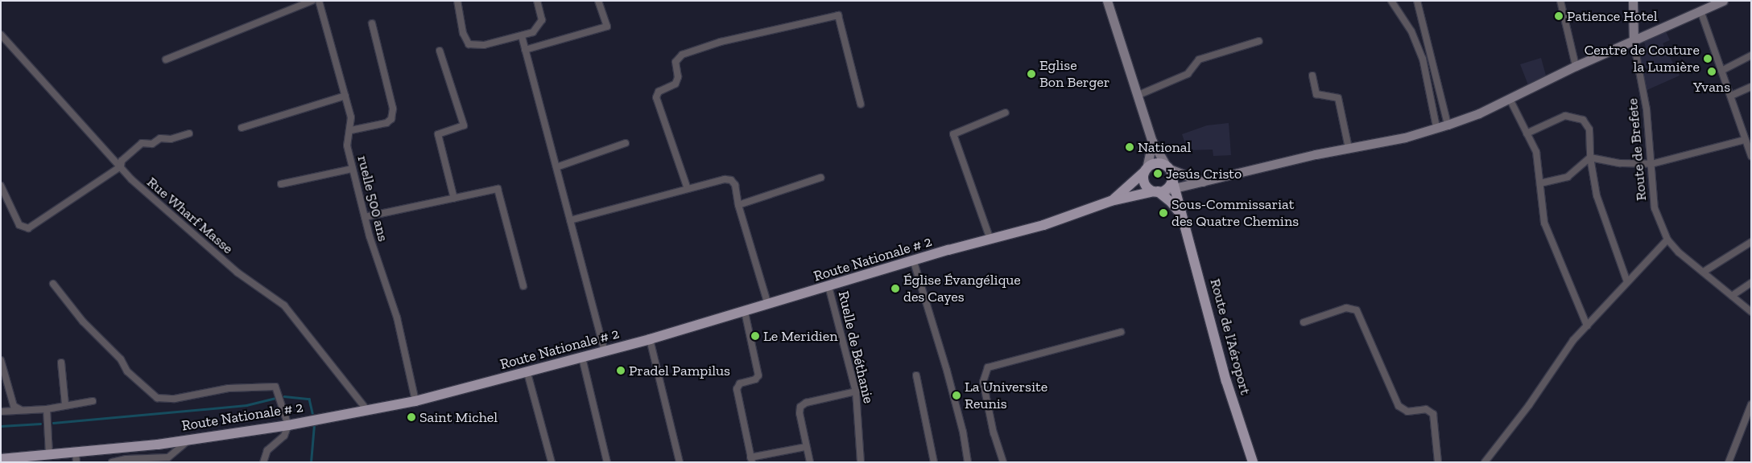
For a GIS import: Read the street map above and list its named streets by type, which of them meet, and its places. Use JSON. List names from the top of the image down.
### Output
{
  "streets": {
    "main road": ["Route Nationale # 2", "Route de l’Aéroport"],
    "street": [
      "Route de Brefete",
      "ruelle 500 ans",
      "Rue Wharf Masse",
      "Ruelle de Béthanie"
    ]
  },
  "crossings": [
    ["ruelle 500 ans", "Route Nationale # 2"],
    ["Rue Wharf Masse", "Route Nationale # 2"],
    ["Route Nationale # 2", "Route de l’Aéroport"],
    ["Route Nationale # 2", "Ruelle de Béthanie"]
  ],
  "places": [
    "Patience Hotel",
    "Centre de Couture la Lumière",
    "Yvans",
    "Eglise Bon Berger",
    "National",
    "Jesús Cristo",
    "Sous-Commissariat des Quatre Chemins",
    "Église Évangélique des Cayes",
    "Le Meridien",
    "Pradel Pampilus",
    "La Universite Reunis",
    "Saint Michel"
  ]
}
